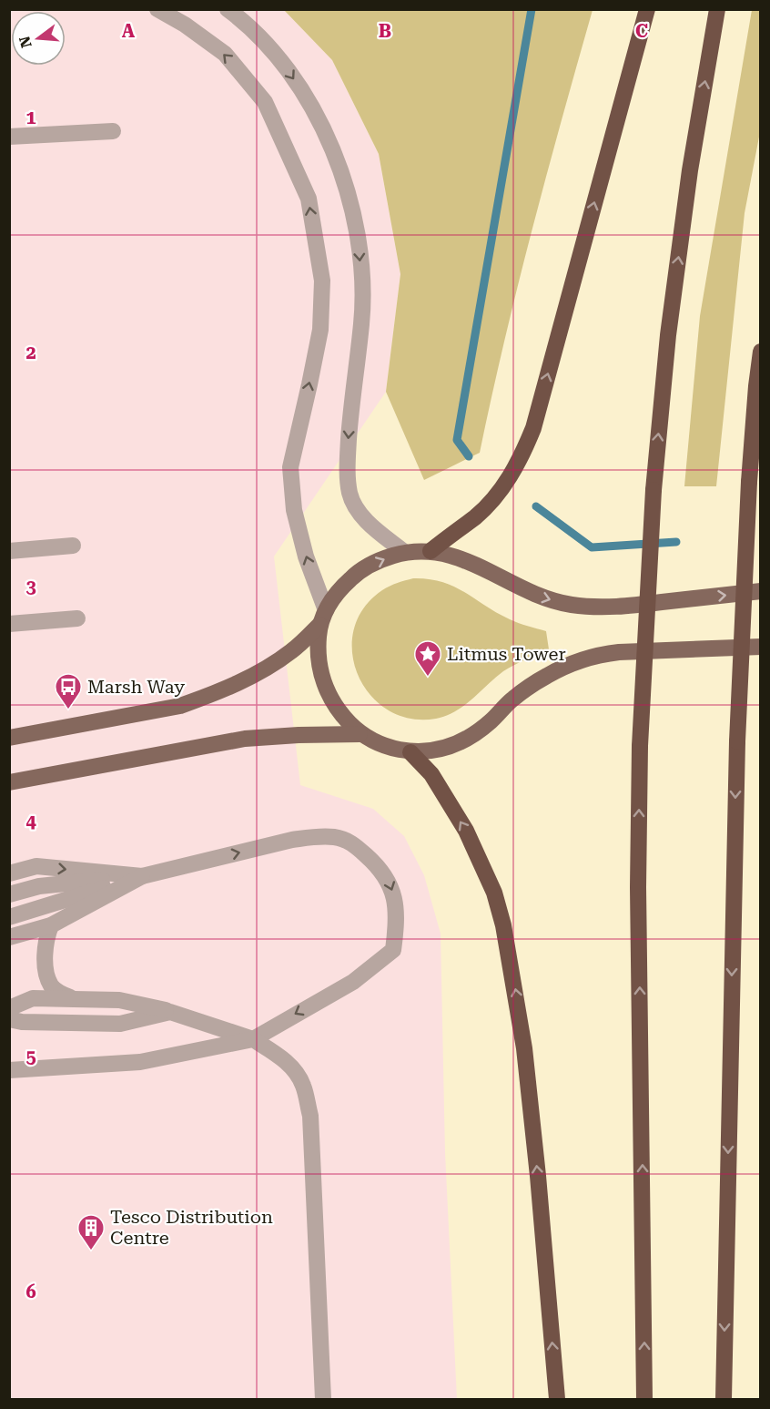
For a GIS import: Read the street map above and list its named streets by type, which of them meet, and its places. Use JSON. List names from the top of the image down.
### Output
{
  "places": {
    "place": ["Litmus Tower"],
    "bus stop": ["Marsh Way"],
    "building": ["Tesco Distribution Centre"]
  },
  "north": "left",
  "grid": {
    "columns": ["A", "B", "C"],
    "rows": [
      "1",
      "2",
      "3",
      "4",
      "5",
      "6"
    ]
  }
}
